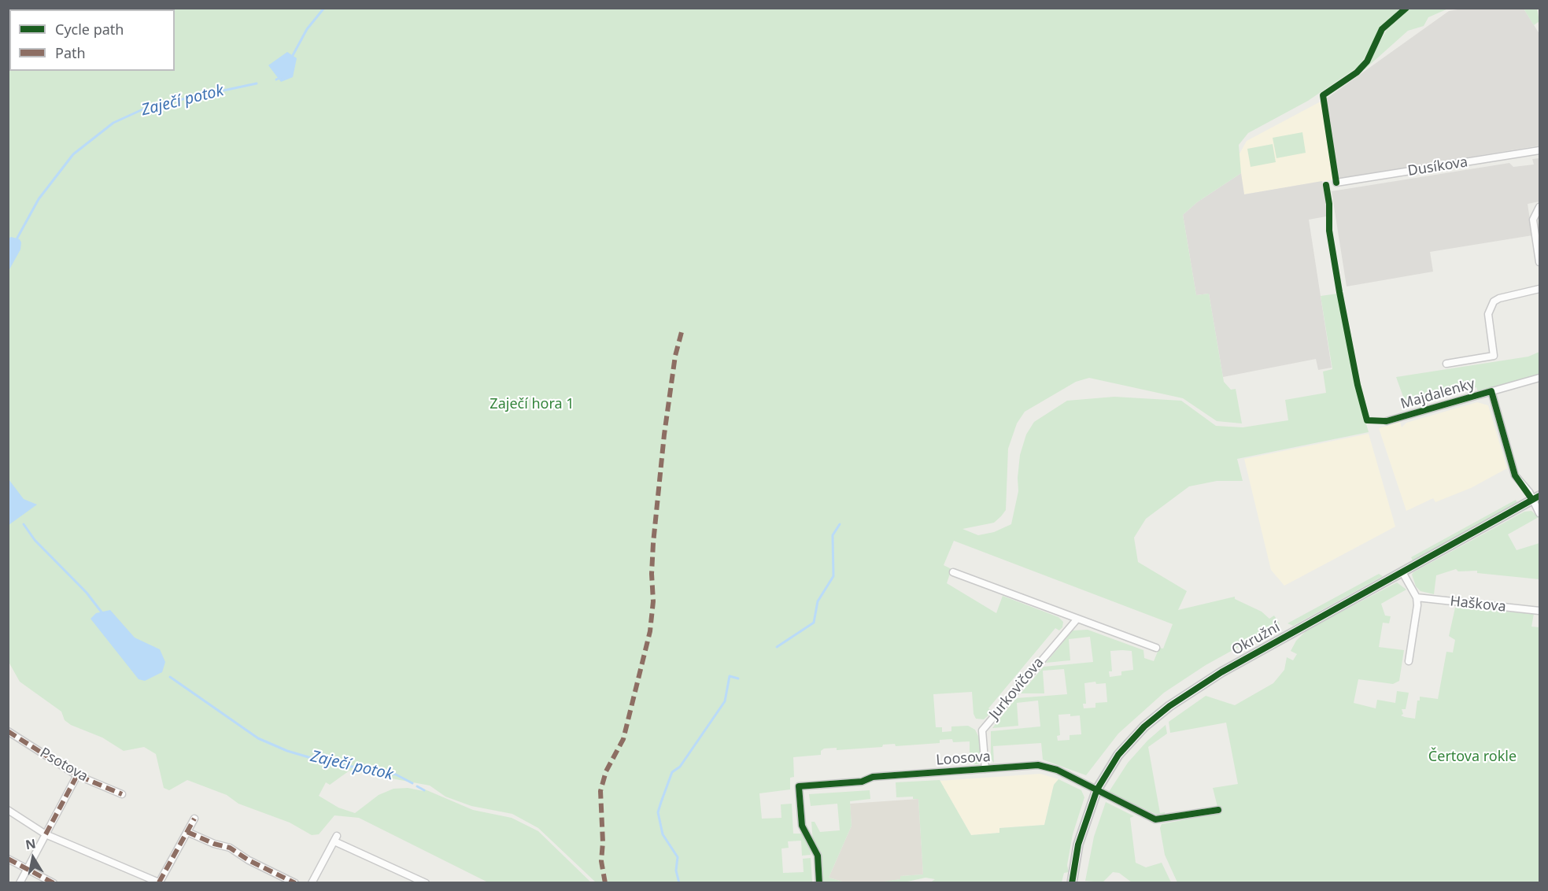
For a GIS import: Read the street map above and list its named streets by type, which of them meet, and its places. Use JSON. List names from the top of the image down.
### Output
{
  "streets": {
    "street": [
      "Dusíkova",
      "Majdalenky",
      "Haškova",
      "Okružní",
      "Jurkovičova",
      "Loosova",
      "Psotova"
    ]
  },
  "crossings": [
    ["Majdalenky", "Okružní"],
    ["Okružní", "Loosova"],
    ["Jurkovičova", "Loosova"]
  ],
  "water": ["Zaječí potok"],
  "parks": ["Zaječí hora 1", "Čertova rokle"],
  "legend": ["Cycle path", "Path"],
  "north": "top"
}
